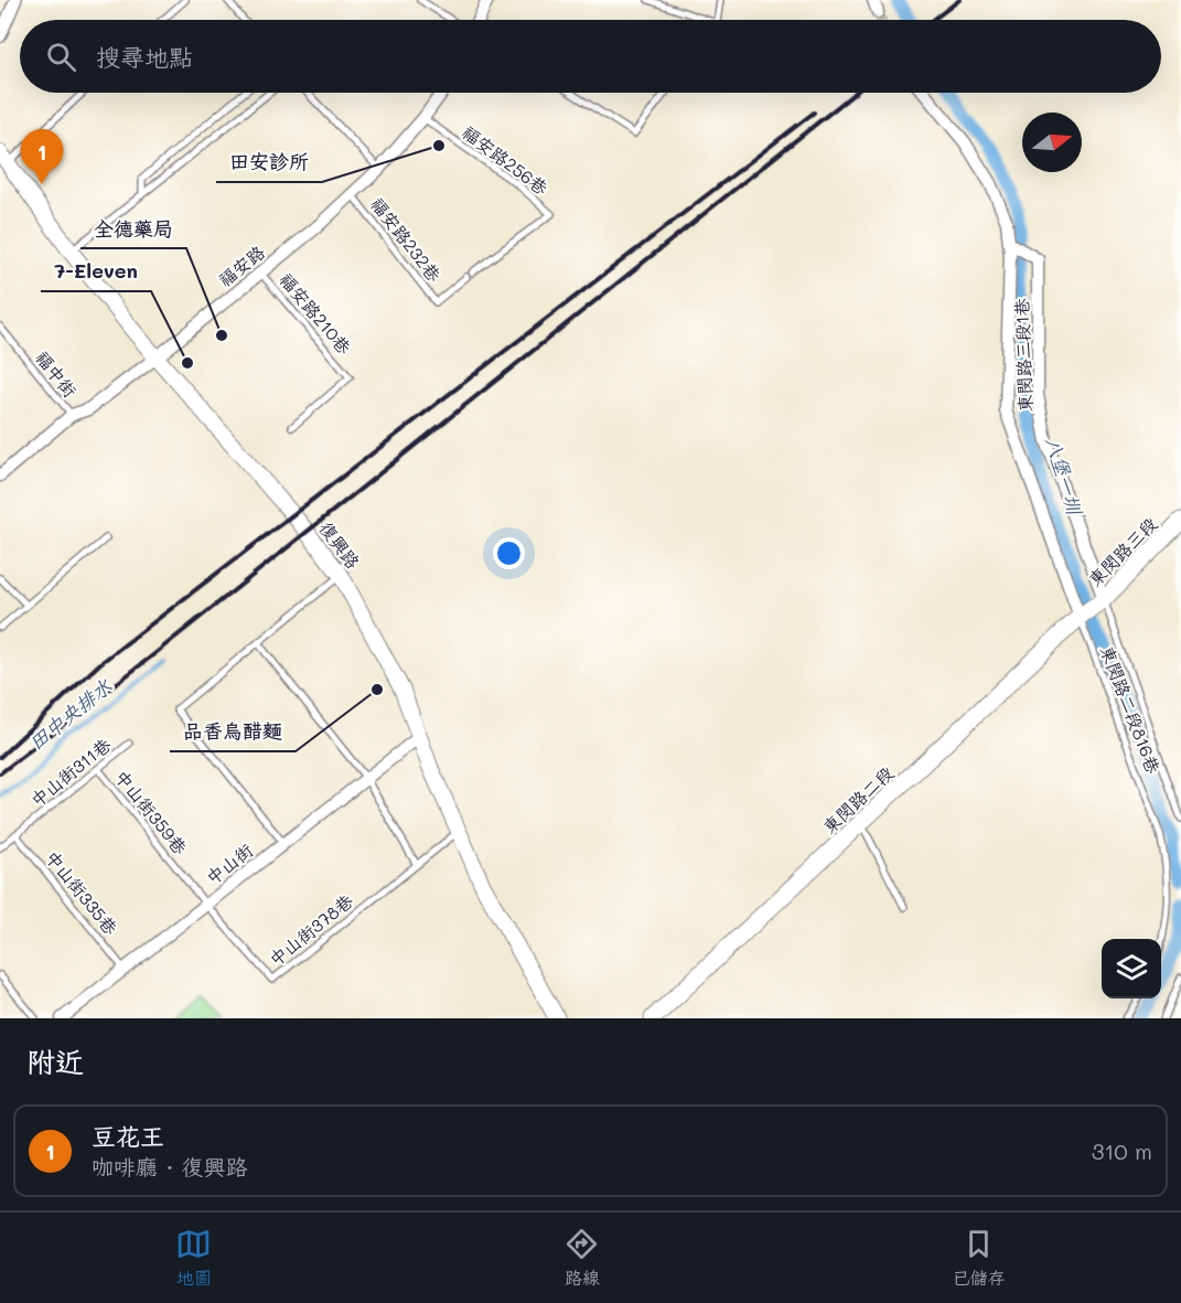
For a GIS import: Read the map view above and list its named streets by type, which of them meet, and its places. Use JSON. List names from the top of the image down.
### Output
{
  "streets": {
    "main road": ["東閔路三段", "東閔路二段"],
    "street": [
      "福安路",
      "東閔路三段1巷",
      "復興路",
      "中山街"
    ],
    "lane": [
      "福安路256巷",
      "福安路232巷",
      "福安路210巷",
      "福中街",
      "東閔路二段816巷",
      "中山街311巷",
      "中山街359巷",
      "中山街335巷",
      "中山街378巷"
    ]
  },
  "crossings": [
    ["福安路256巷", "福安路"],
    ["福安路232巷", "福安路"],
    ["福安路", "福安路210巷"],
    ["福安路", "福中街"],
    ["福安路", "復興路"],
    ["東閔路三段1巷", "東閔路三段"],
    ["東閔路三段1巷", "東閔路二段816巷"],
    ["東閔路三段1巷", "東閔路二段"],
    ["復興路", "中山街"],
    ["東閔路三段", "東閔路二段816巷"],
    ["東閔路三段", "東閔路二段"],
    ["東閔路二段816巷", "東閔路二段"],
    ["中山街311巷", "中山街359巷"],
    ["中山街311巷", "中山街335巷"],
    ["中山街359巷", "中山街"],
    ["中山街359巷", "中山街378巷"],
    ["中山街", "中山街335巷"],
    ["中山街", "中山街378巷"]
  ],
  "water": ["八堡一圳", "田中央排水"],
  "places": [
    "田安診所",
    "全德藥局",
    "7-Eleven",
    "品香烏醋麵"
  ],
  "north": "right",
  "page": {
    "search": "搜尋地點",
    "pins": "1",
    "heading": "附近",
    "list": [
      {
        "mark": "1",
        "name": "豆花王",
        "note": "咖啡廳 · 復興路",
        "value": "310 m"
      }
    ],
    "nav": ["地圖", "路線", "已儲存"]
  }
}
